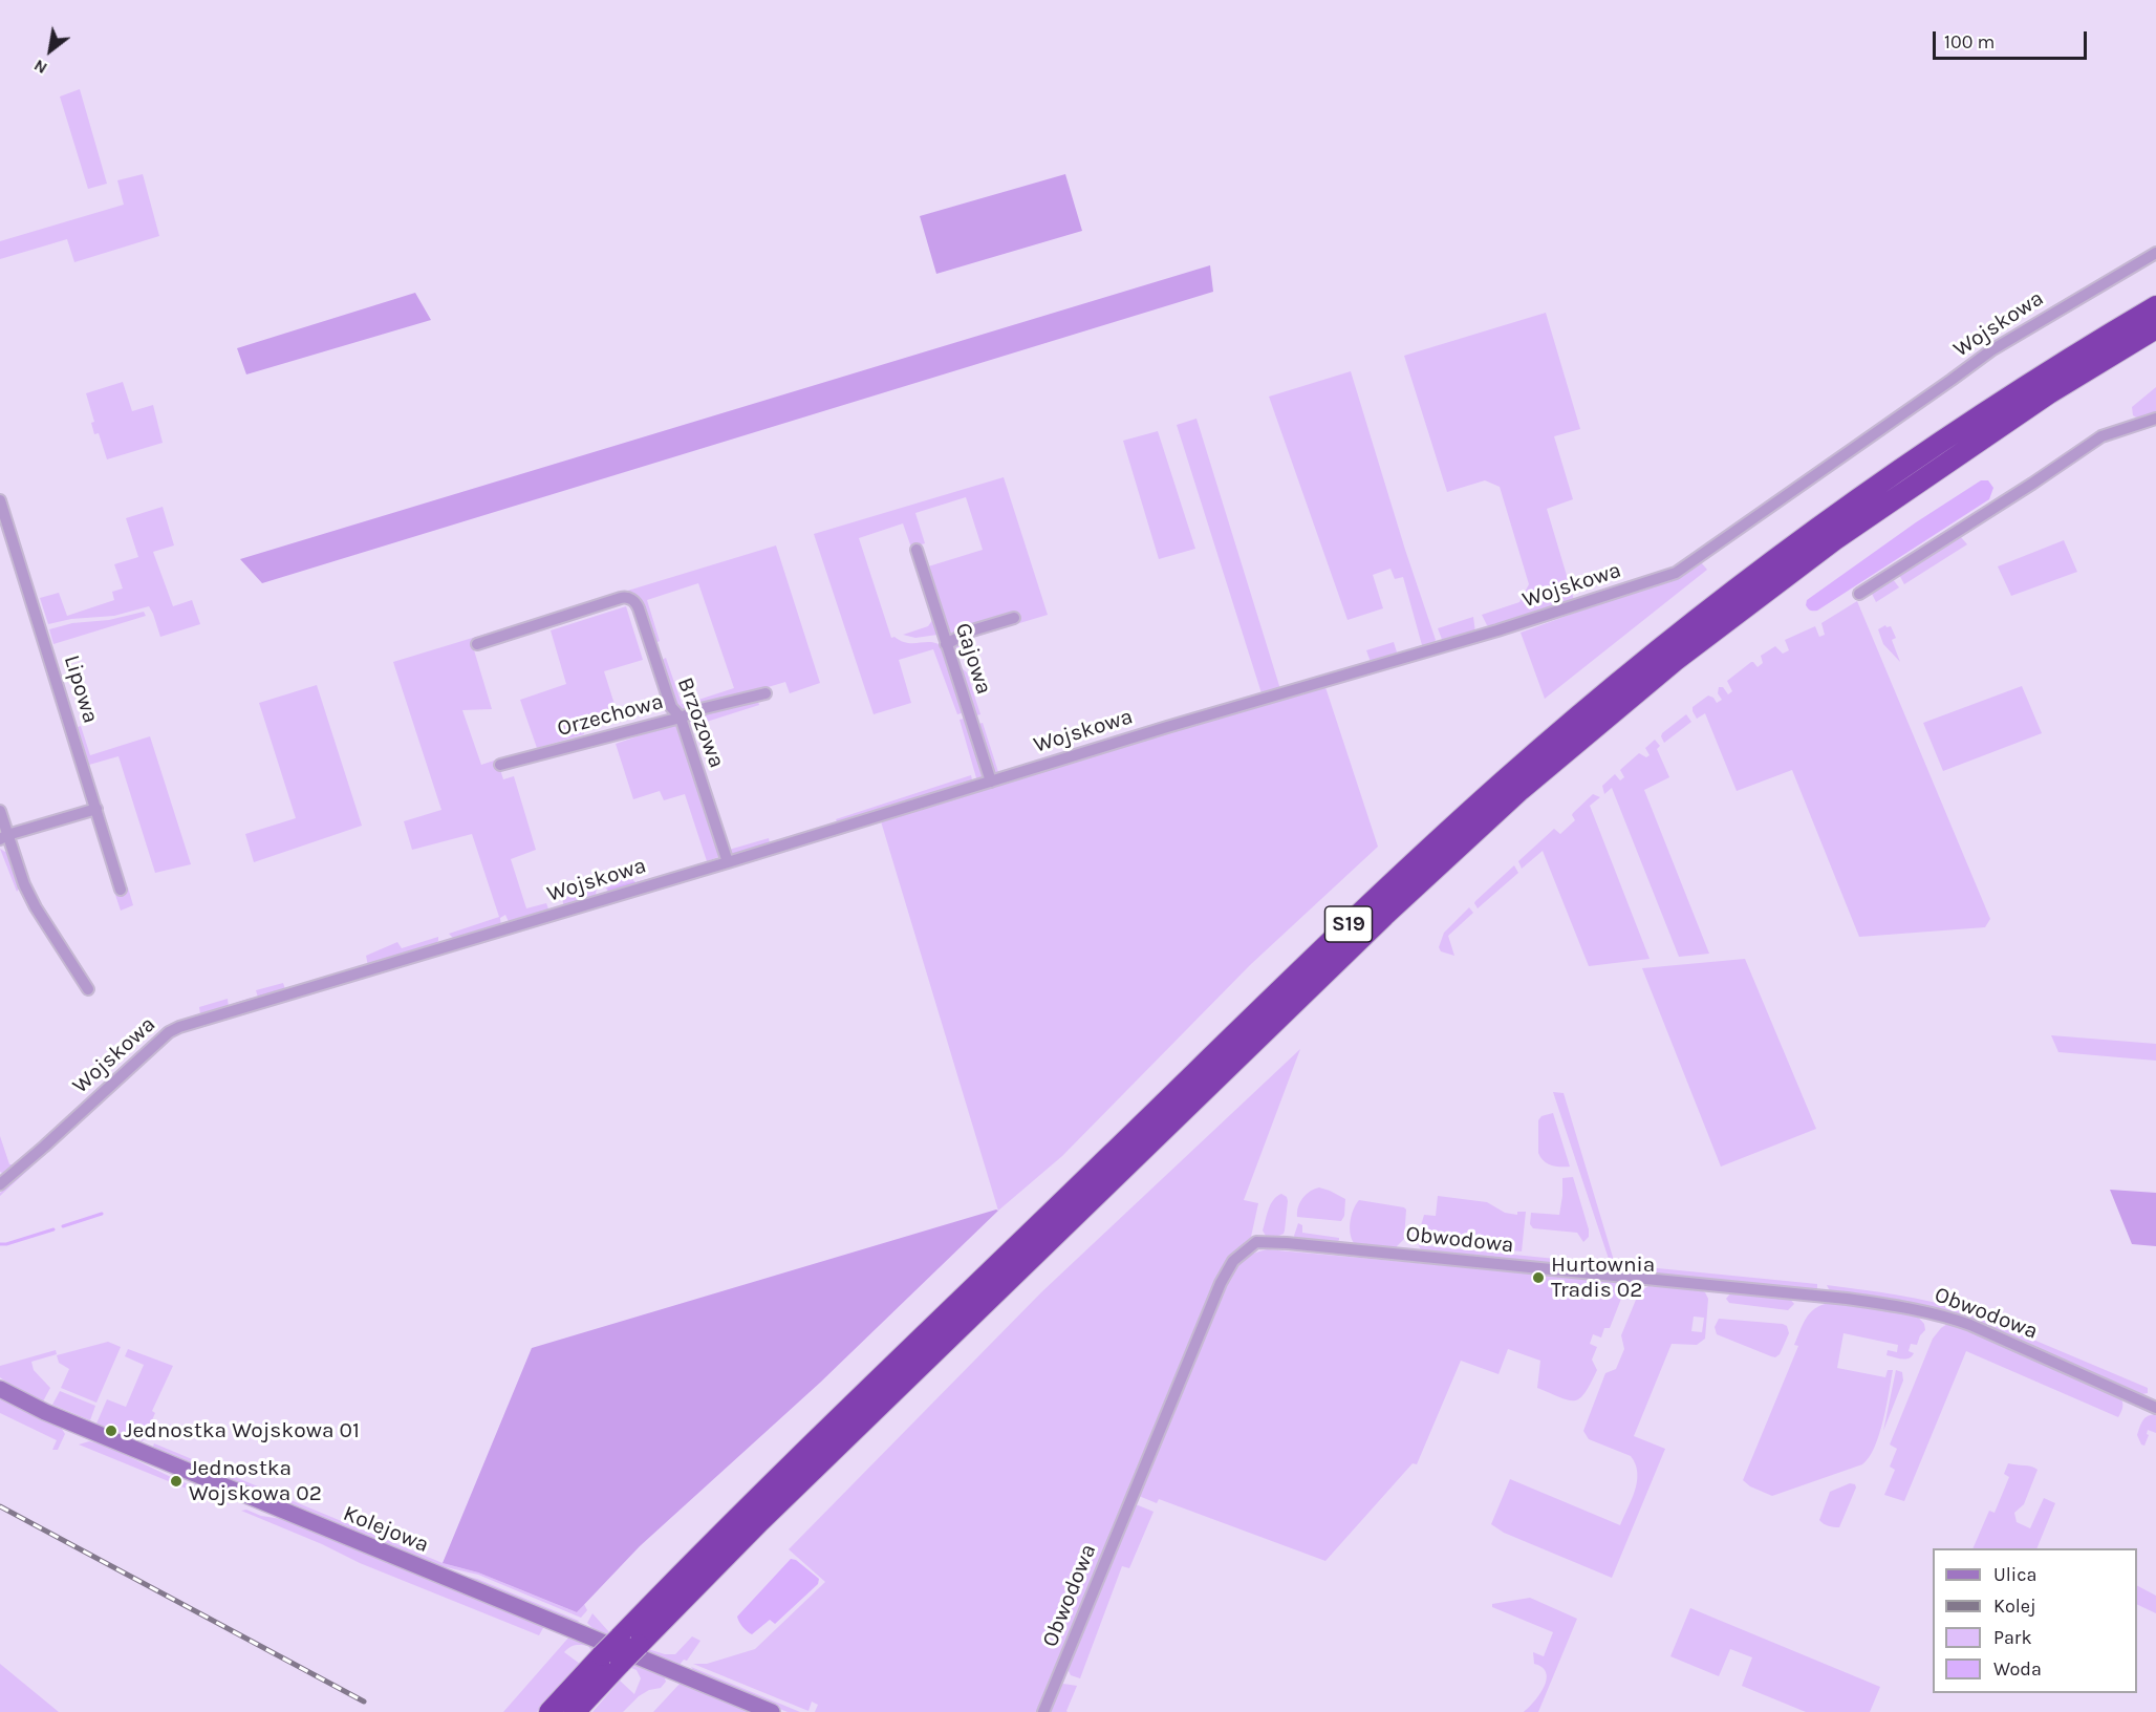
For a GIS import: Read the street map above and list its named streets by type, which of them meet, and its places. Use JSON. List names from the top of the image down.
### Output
{
  "streets": {
    "highway": ["S19"],
    "street": [
      "Wojskowa",
      "Gajowa",
      "Lipowa",
      "Orzechowa",
      "Brzozowa",
      "Obwodowa",
      "Kolejowa"
    ]
  },
  "crossings": [
    ["Wojskowa", "Gajowa"],
    ["Wojskowa", "Brzozowa"],
    ["Orzechowa", "Brzozowa"],
    ["S19", "Kolejowa"]
  ],
  "places": ["Hurtownia Tradis 02", "Jednostka Wojskowa 01", "Jednostka Wojskowa 02"],
  "legend": [
    "Ulica",
    "Kolej",
    "Park",
    "Woda"
  ],
  "scale_bar": "100 m",
  "north": "bottom left"
}
